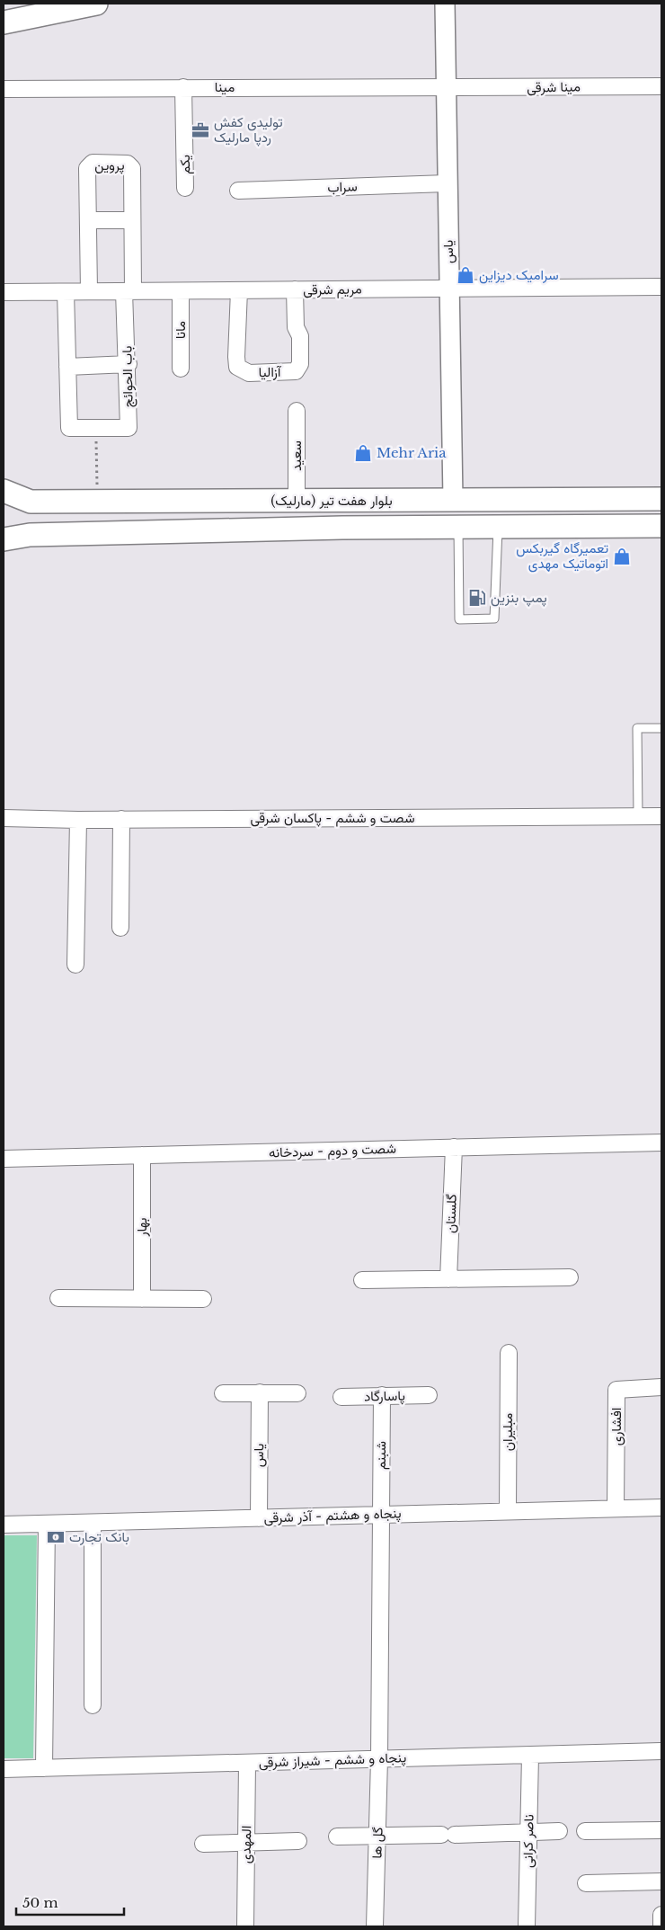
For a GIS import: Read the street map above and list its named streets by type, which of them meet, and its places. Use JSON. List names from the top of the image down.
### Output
{
  "streets": {
    "main road": ["بلوار هفت تیر (مارلیک)"],
    "street": [
      "مینا",
      "مینا شرقی",
      "یکم",
      "پروین",
      "سراب",
      "یاس",
      "مریم شرقی",
      "مانا",
      "آزالیا",
      "باب الحوائج",
      "سعید",
      "شصت و ششم - پاکسان شرقی",
      "شصت و دوم - سردخانه",
      "گلستان",
      "بهار",
      "پاسارگاد",
      "افشاری",
      "مبلیران",
      "شبنم",
      "پنجاه و هشتم - آذر شرقی",
      "پنجاه و ششم - شیراز شرقی",
      "ناصر کرانی",
      "گل ها",
      "المهدی"
    ]
  },
  "crossings": [
    ["مینا", "مینا شرقی"],
    ["مینا", "یکم"],
    ["مینا", "یاس"],
    ["مینا شرقی", "یاس"],
    ["پروین", "مریم شرقی"],
    ["پروین", "باب الحوائج"],
    ["سراب", "یاس"],
    ["یاس", "مریم شرقی"],
    ["یاس", "بلوار هفت تیر (مارلیک)"],
    ["یاس", "پنجاه و هشتم - آذر شرقی"],
    ["مریم شرقی", "مانا"],
    ["مریم شرقی", "آزالیا"],
    ["مریم شرقی", "باب الحوائج"],
    ["سعید", "بلوار هفت تیر (مارلیک)"],
    ["شصت و دوم - سردخانه", "گلستان"],
    ["شصت و دوم - سردخانه", "بهار"],
    ["پاسارگاد", "شبنم"],
    ["افشاری", "پنجاه و هشتم - آذر شرقی"],
    ["مبلیران", "پنجاه و هشتم - آذر شرقی"],
    ["شبنم", "پنجاه و هشتم - آذر شرقی"],
    ["شبنم", "پنجاه و ششم - شیراز شرقی"],
    ["شبنم", "گل ها"],
    ["پنجاه و ششم - شیراز شرقی", "ناصر کرانی"],
    ["پنجاه و ششم - شیراز شرقی", "گل ها"],
    ["پنجاه و ششم - شیراز شرقی", "المهدی"]
  ],
  "places": {
    "office": ["تولیدی کفش ردپا مارلیک"],
    "shop": ["سرامیک دیزاین", "Mehr Aria", "تعمیرگاه گیربکس اتوماتیک مهدی"],
    "fuel station": ["پمپ بنزین"],
    "bank": ["بانک تجارت"]
  },
  "scale_bar": "50 m"
}
